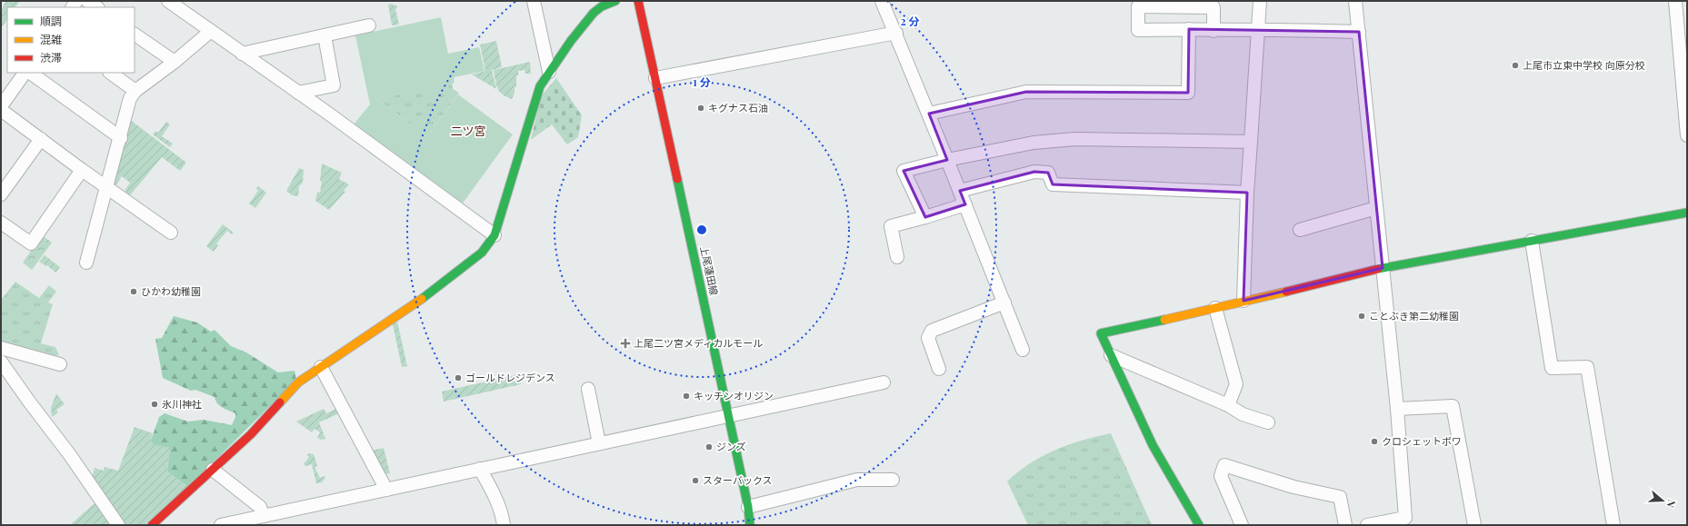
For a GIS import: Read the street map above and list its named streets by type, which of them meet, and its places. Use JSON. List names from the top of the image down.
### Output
{
  "streets": {
    "street": ["上尾蓮田線"]
  },
  "districts": ["二ツ宮"],
  "places": {
    "other": [
      "上尾市立東中学校 向原分校",
      "キグナス石油",
      "ひかわ幼稚園",
      "ことぶき第二幼稚園",
      "ゴールドレジデンス",
      "キッチンオリジン",
      "氷川神社",
      "クロシェットボワ",
      "ジンズ",
      "スターバックス"
    ],
    "health": ["上尾二ツ宮メディカルモール"]
  },
  "legend": ["順調", "混雑", "渋滞"],
  "north": "right",
  "rings": ["2 分", "1 分"]
}
